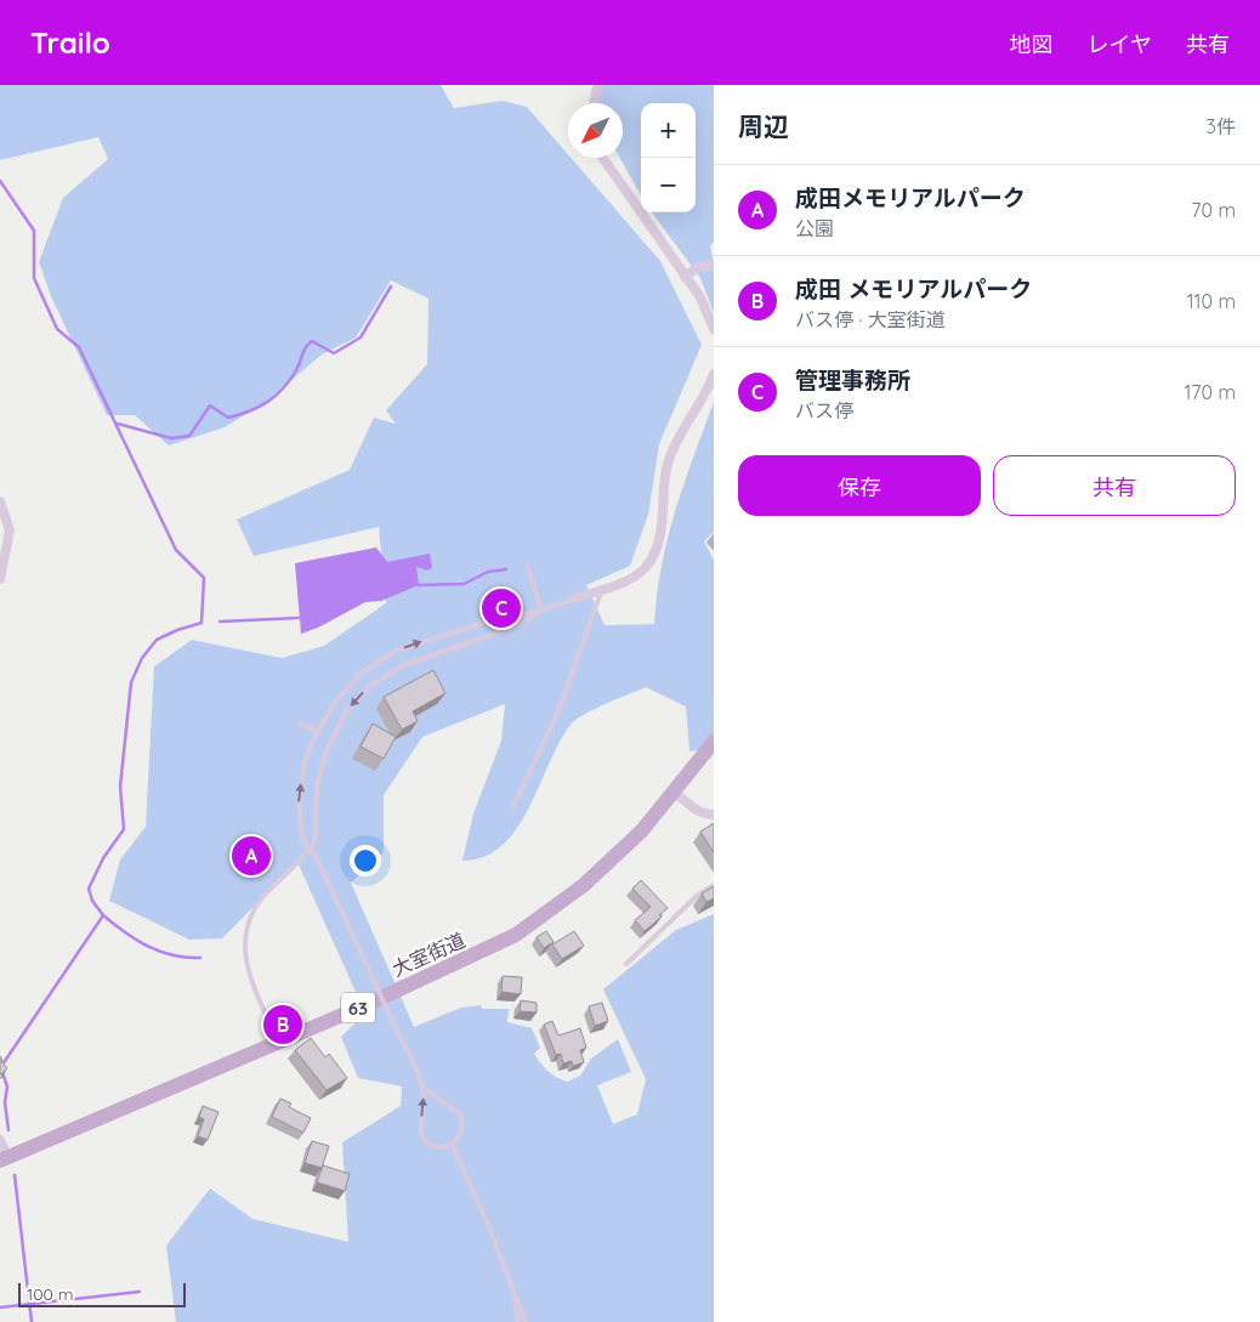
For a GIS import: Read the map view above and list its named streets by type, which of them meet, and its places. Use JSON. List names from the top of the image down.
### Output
{
  "streets": {
    "main road": ["大室街道", "63"]
  },
  "scale_bar": "100 m",
  "north": "bottom left",
  "page": {
    "header": "Trailo",
    "nav": ["地図", "レイヤ", "共有"],
    "heading": ["周辺", "3件"],
    "map_buttons": ["+", "−"],
    "list": [
      {
        "mark": "A",
        "name": "成田メモリアルパーク",
        "note": "公園",
        "value": "70 m"
      },
      {
        "mark": "B",
        "name": "成田 メモリアルパーク",
        "note": "バス停 · 大室街道",
        "value": "110 m"
      },
      {
        "mark": "C",
        "name": "管理事務所",
        "note": "バス停",
        "value": "170 m"
      }
    ],
    "buttons": ["保存", "共有"],
    "pins": ["C", "A", "B"],
    "scale": "100 m"
  }
}
